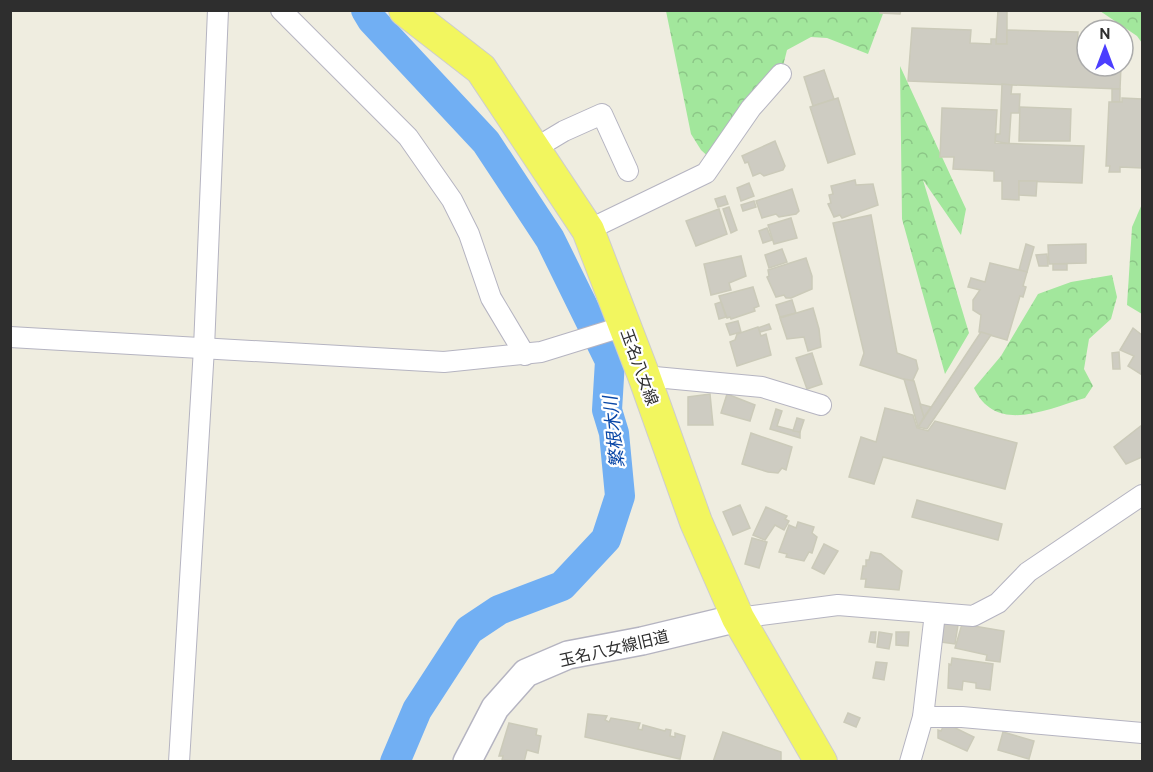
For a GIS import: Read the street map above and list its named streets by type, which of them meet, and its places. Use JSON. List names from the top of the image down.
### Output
{
  "streets": {
    "main road": ["玉名八女線"],
    "street": ["玉名八女線旧道"]
  },
  "crossings": [
    ["玉名八女線", "玉名八女線旧道"]
  ],
  "water": ["繁根木川"],
  "north": "top"
}
